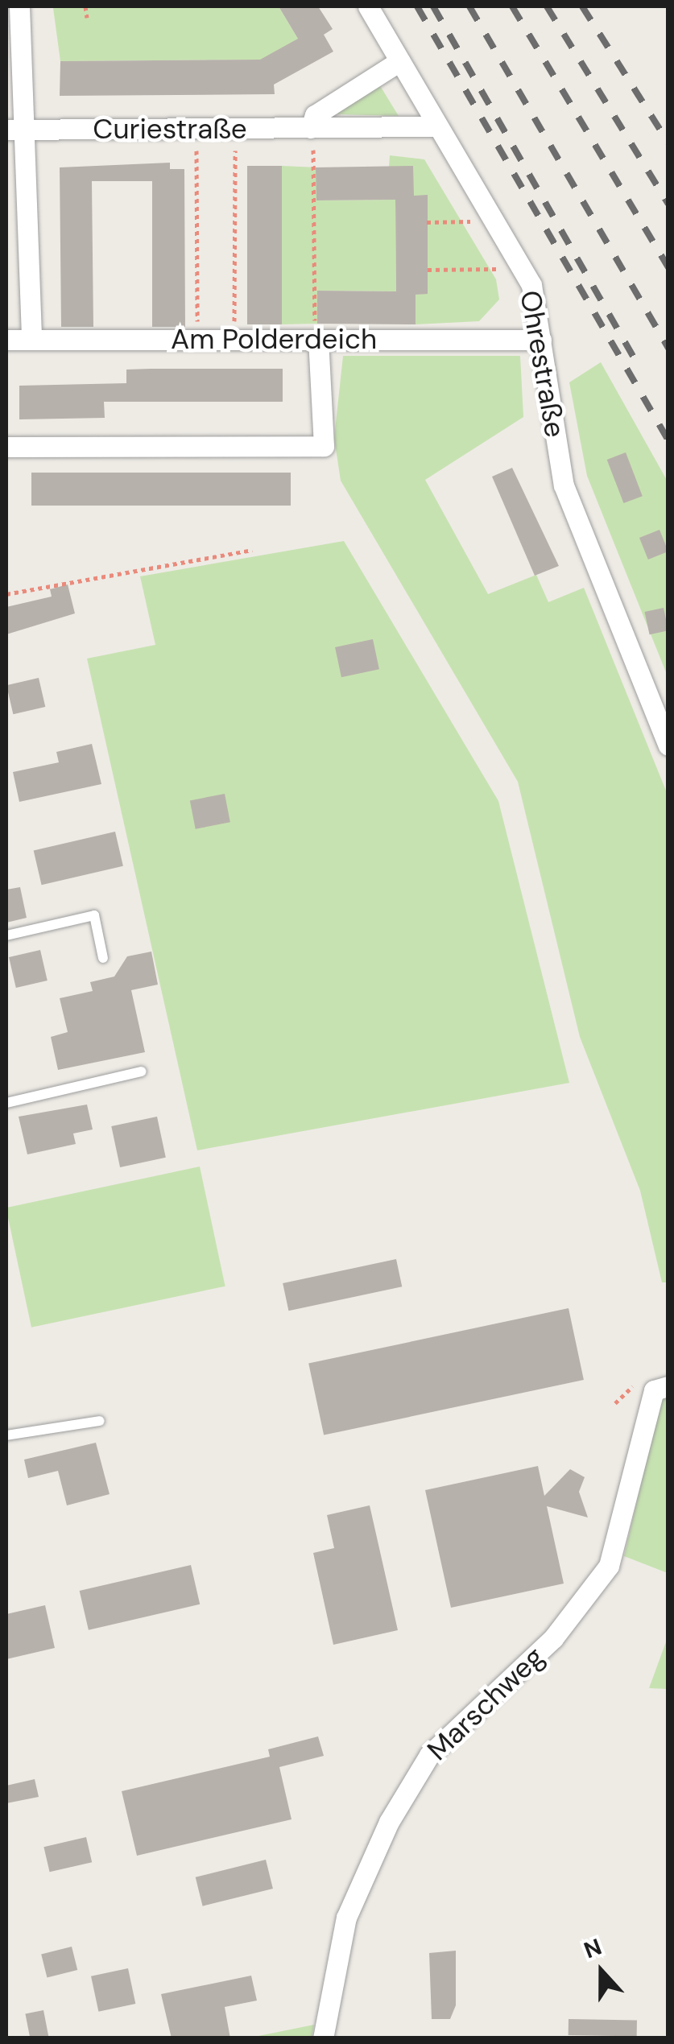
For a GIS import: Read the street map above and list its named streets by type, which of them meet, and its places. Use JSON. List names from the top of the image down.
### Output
{
  "streets": {
    "street": [
      "Curiestraße",
      "Am Polderdeich",
      "Ohrestraße",
      "Marschweg"
    ]
  },
  "crossings": [
    ["Curiestraße", "Ohrestraße"],
    ["Am Polderdeich", "Ohrestraße"]
  ],
  "north": "top"
}
